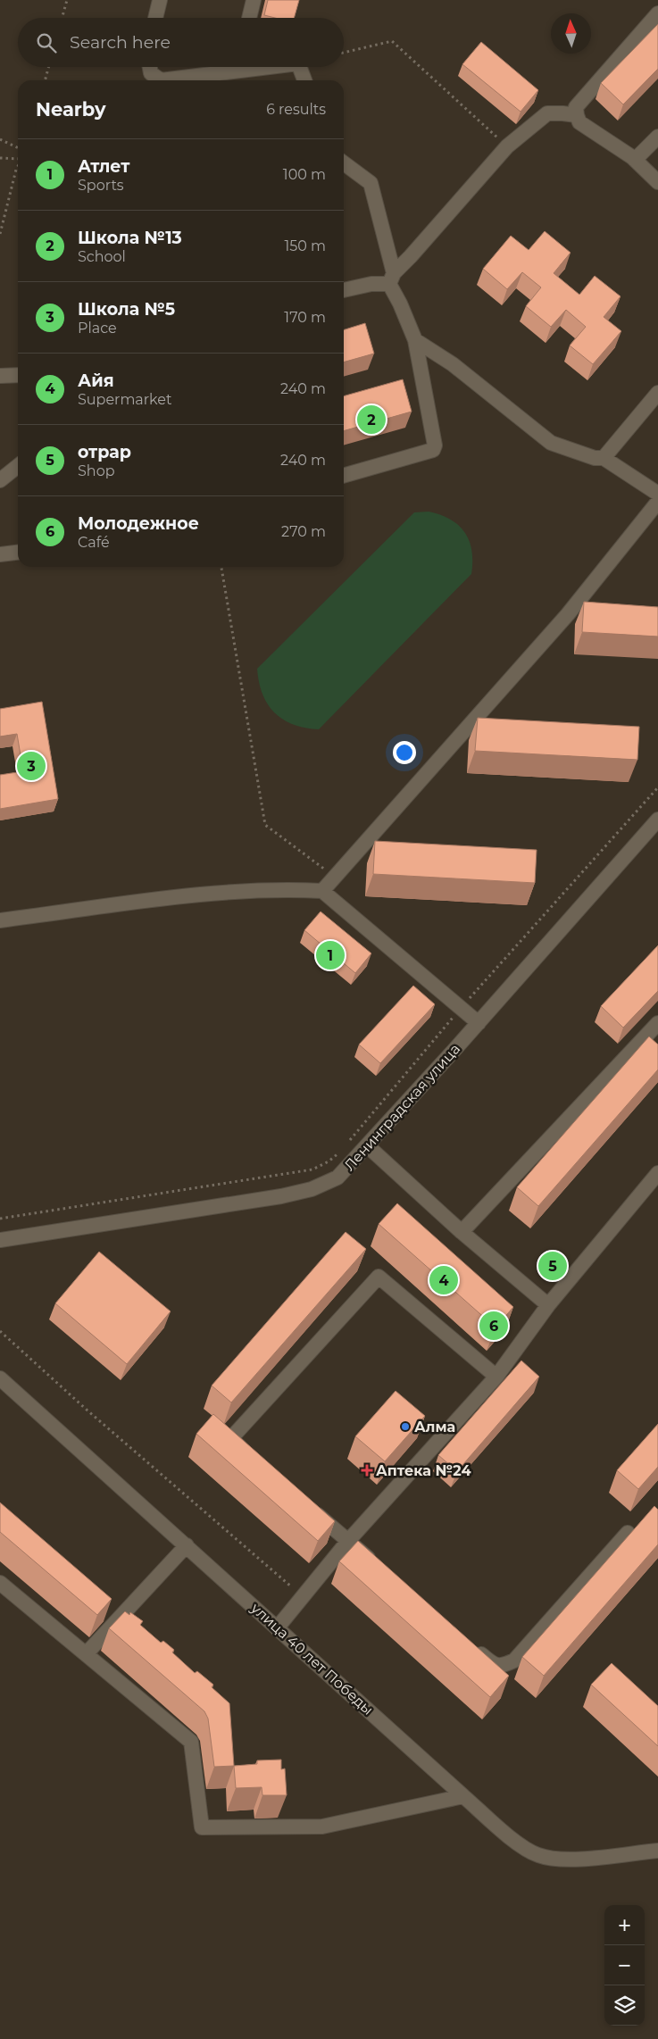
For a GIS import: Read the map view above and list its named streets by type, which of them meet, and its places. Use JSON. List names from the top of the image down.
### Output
{
  "streets": {
    "street": ["Ленинградская улица", "улица 40 лет Победы"]
  },
  "places": {
    "other": ["Алма"],
    "health": ["Аптека №24"]
  },
  "north": "top",
  "page": {
    "search": "Search here",
    "heading": ["Nearby", "6 results"],
    "list": [
      {
        "mark": "1",
        "name": "Атлет",
        "note": "Sports",
        "value": "100 m"
      },
      {
        "mark": "2",
        "name": "Школа №13",
        "note": "School",
        "value": "150 m"
      },
      {
        "mark": "3",
        "name": "Школа №5",
        "note": "Place",
        "value": "170 m"
      },
      {
        "mark": "4",
        "name": "Айя",
        "note": "Supermarket",
        "value": "240 m"
      },
      {
        "mark": "5",
        "name": "отрар",
        "note": "Shop",
        "value": "240 m"
      },
      {
        "mark": "6",
        "name": "Молодежное",
        "note": "Café",
        "value": "270 m"
      }
    ],
    "pins": [
      "2",
      "3",
      "1",
      "5",
      "4",
      "6"
    ],
    "map_buttons": ["+", "−"]
  }
}
